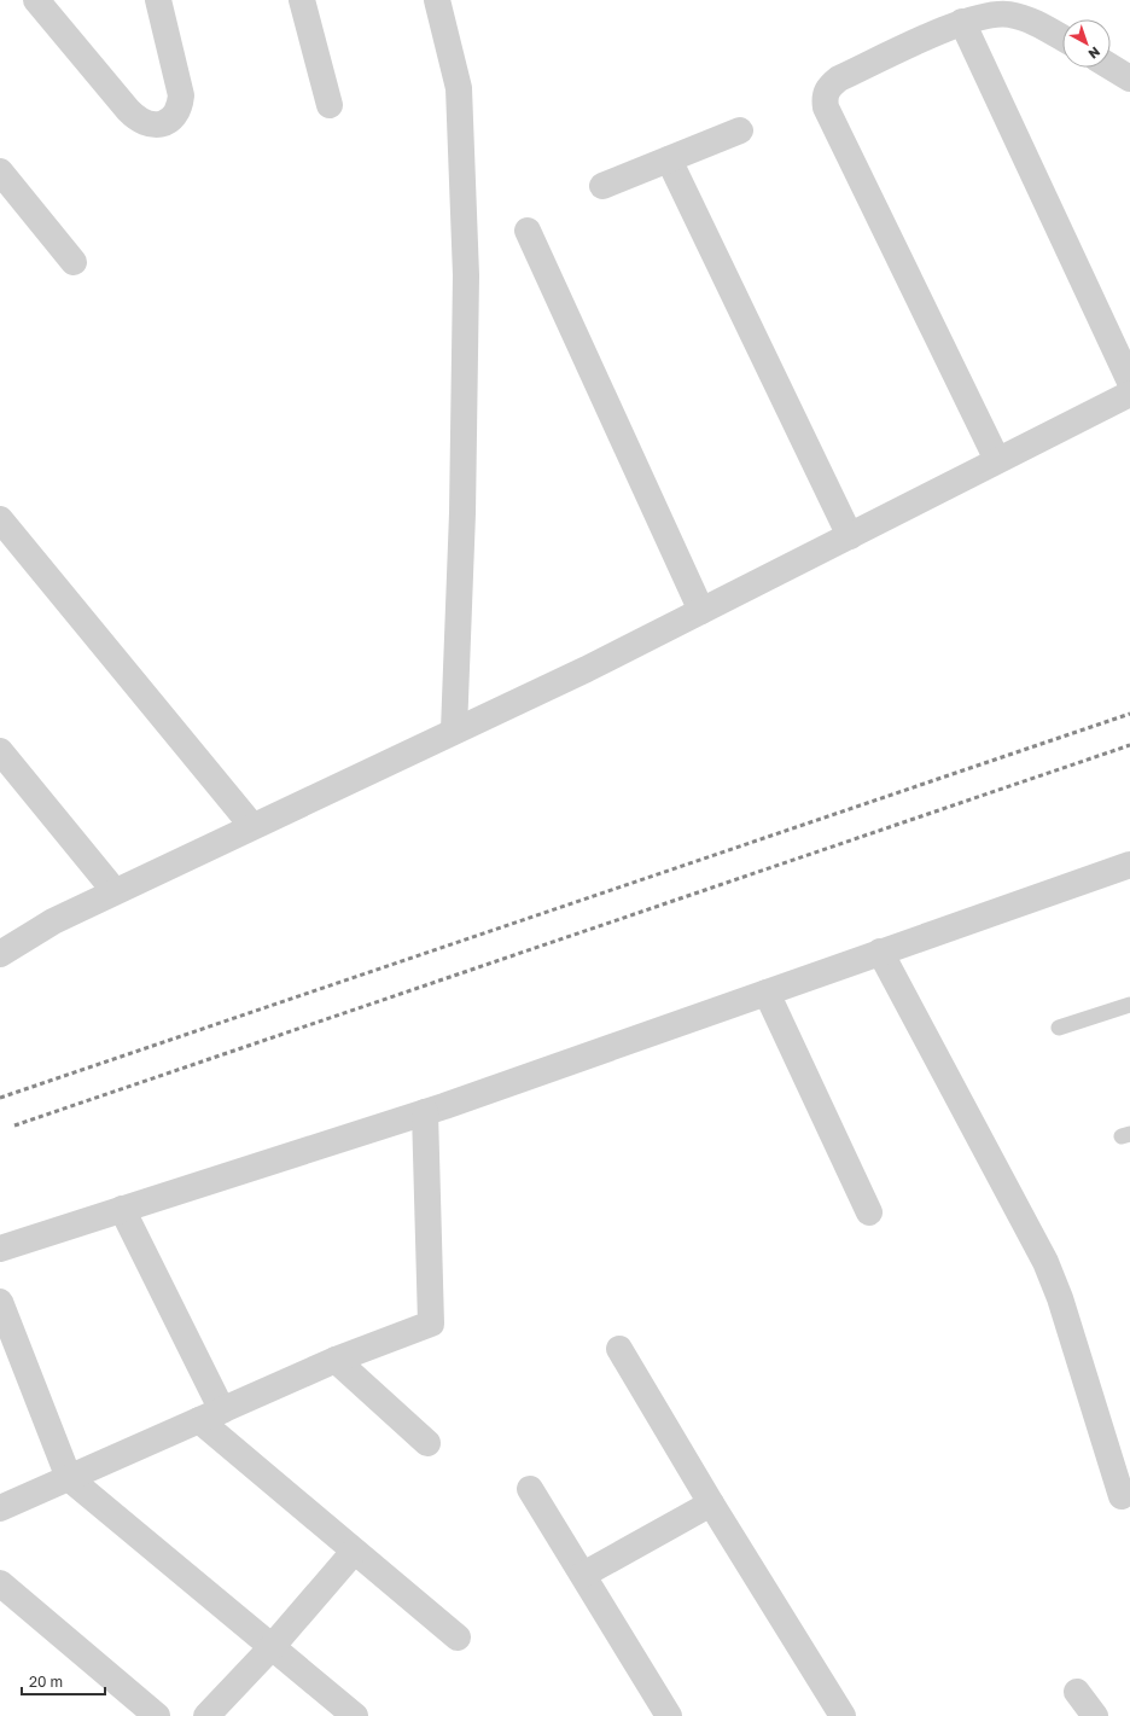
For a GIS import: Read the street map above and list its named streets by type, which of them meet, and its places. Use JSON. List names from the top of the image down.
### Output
{
  "scale_bar": "20 m",
  "north": "bottom right"
}
